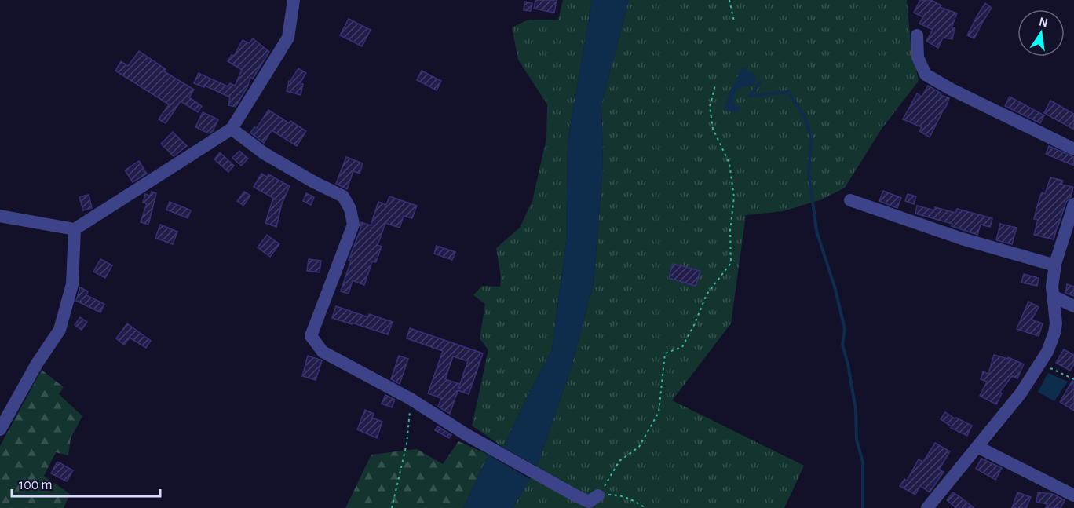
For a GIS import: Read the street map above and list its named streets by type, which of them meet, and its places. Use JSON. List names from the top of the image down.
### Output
{
  "scale_bar": "100 m",
  "north": "top"
}
